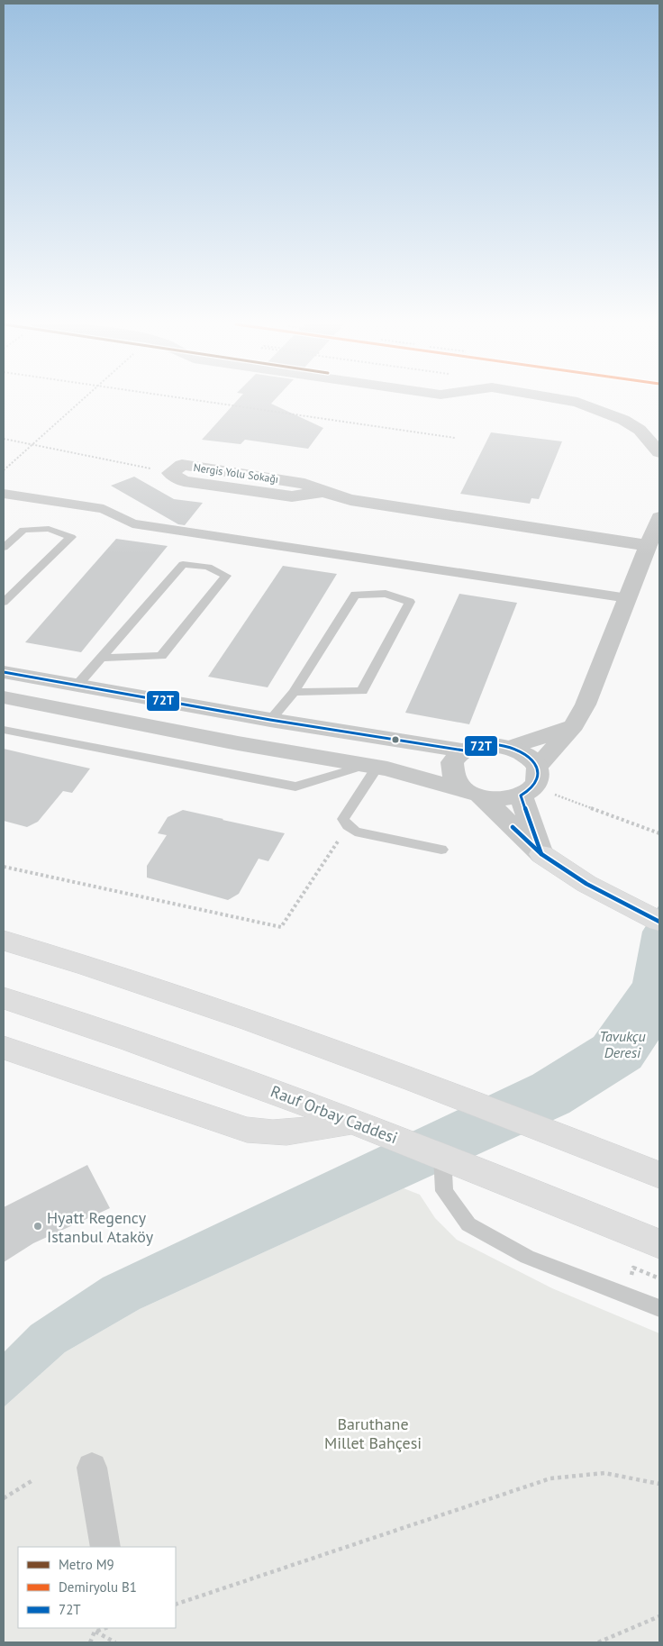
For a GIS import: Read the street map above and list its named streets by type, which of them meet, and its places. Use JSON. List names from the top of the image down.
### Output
{
  "streets": {
    "main road": ["Rauf Orbay Caddesi"],
    "street": ["Nergis Yolu Sokağı"]
  },
  "water": ["Tavukçu Deresi"],
  "parks": ["Baruthane Millet Bahçesi"],
  "places": ["Hyatt Regency Istanbul Ataköy"],
  "lines": ["transit line 72T"],
  "legend": ["Metro M9", "Demiryolu B1", "72T"]
}
